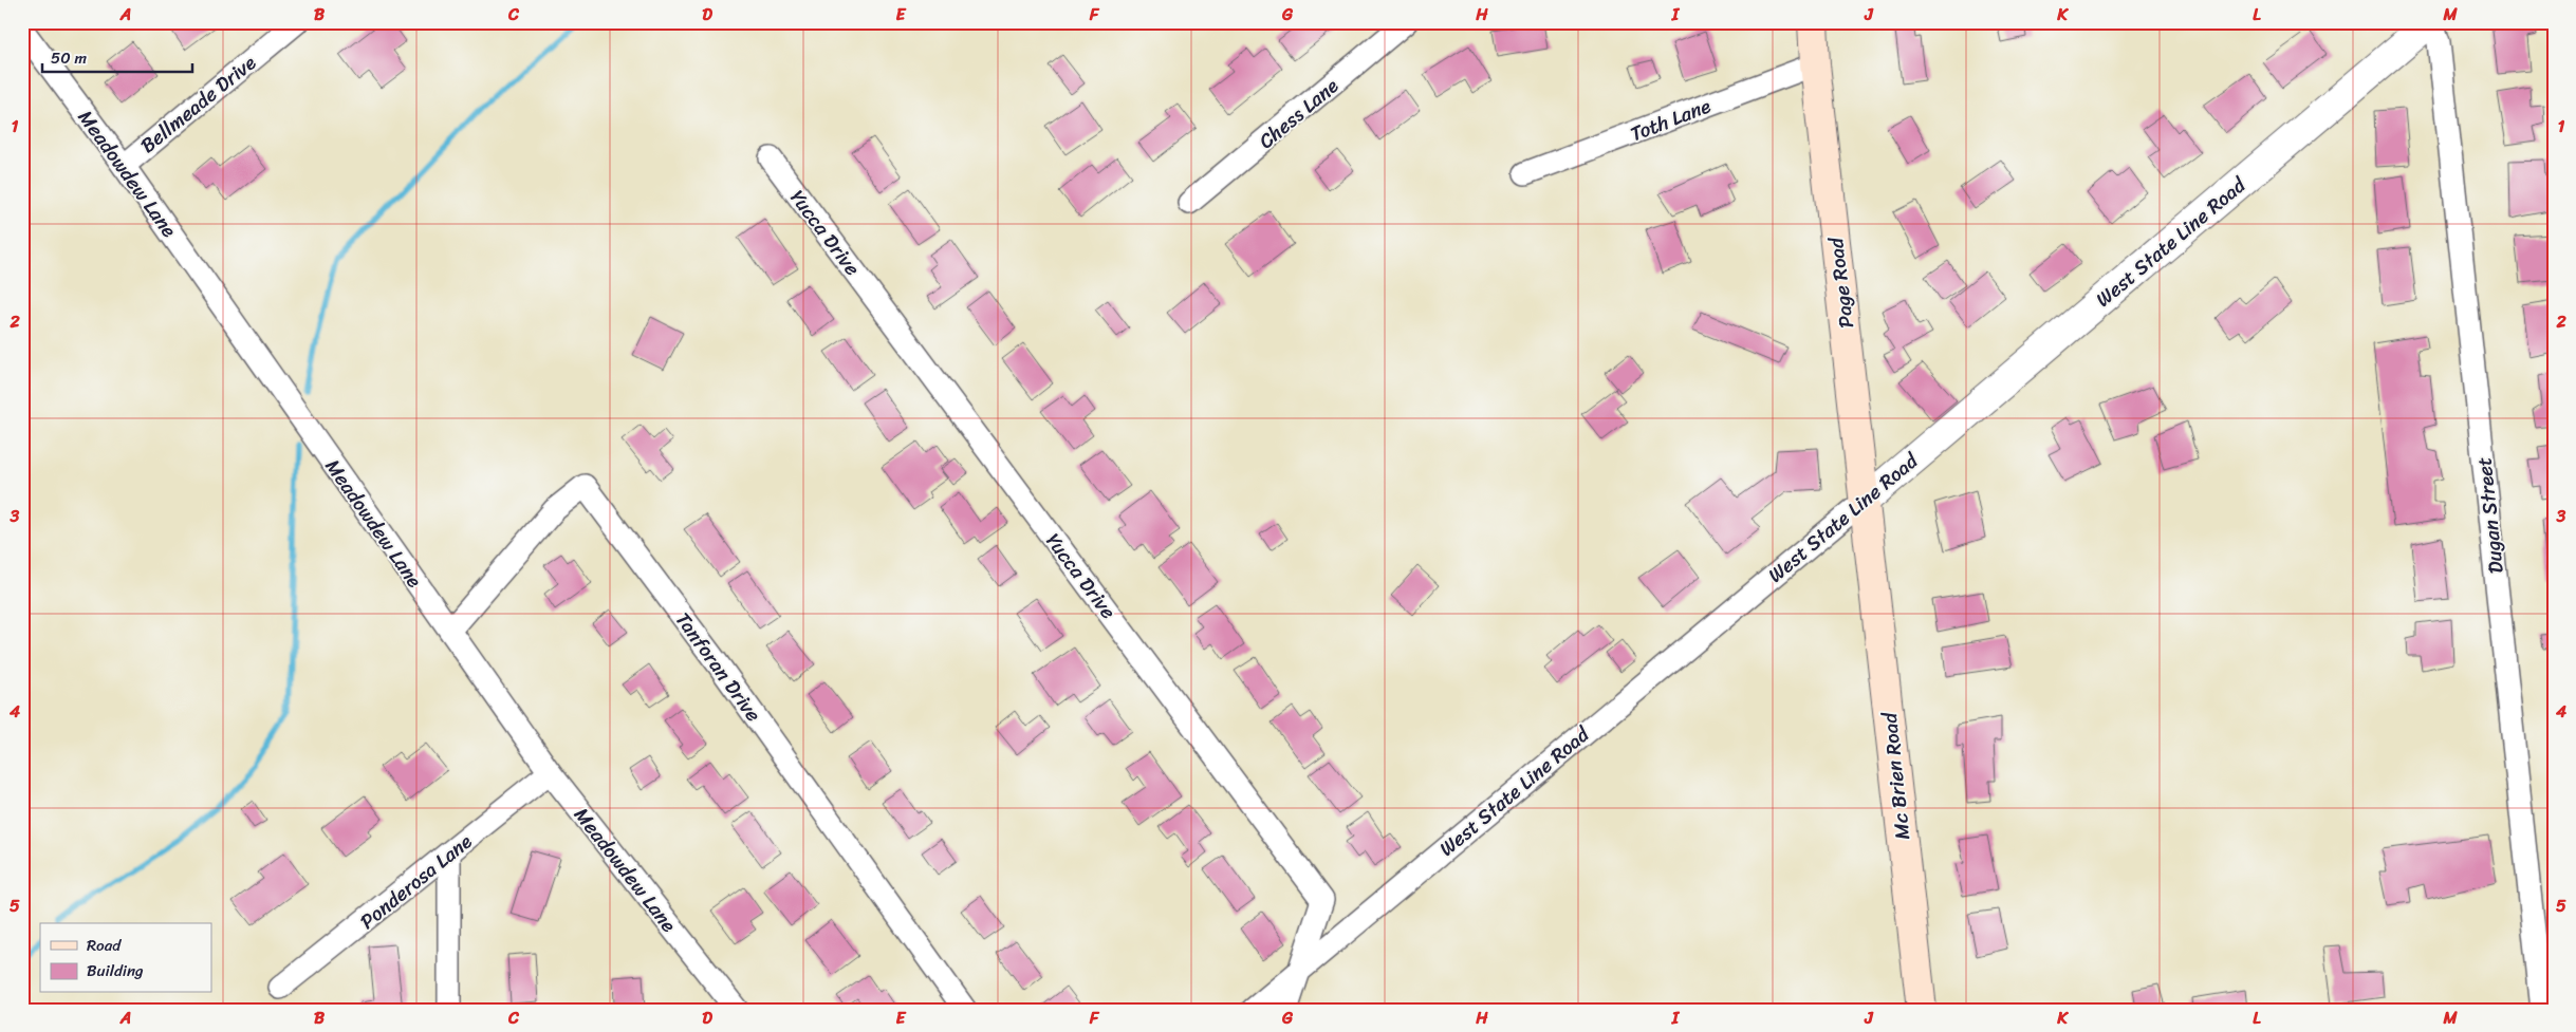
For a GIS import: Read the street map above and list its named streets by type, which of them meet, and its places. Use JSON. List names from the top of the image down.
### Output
{
  "streets": {
    "main road": ["Page Road", "Mc Brien Road"],
    "street": [
      "Bellmeade Drive",
      "Chess Lane",
      "Toth Lane",
      "Meadowdew Lane",
      "Yucca Drive",
      "West State Line Road",
      "Dugan Street",
      "Tanforan Drive",
      "Ponderosa Lane"
    ]
  },
  "crossings": [
    ["Bellmeade Drive", "Meadowdew Lane"],
    ["Toth Lane", "Page Road"],
    ["Meadowdew Lane", "Tanforan Drive"],
    ["Meadowdew Lane", "Ponderosa Lane"],
    ["Yucca Drive", "West State Line Road"],
    ["West State Line Road", "Page Road"],
    ["West State Line Road", "Dugan Street"],
    ["Page Road", "Mc Brien Road"]
  ],
  "legend": ["Road", "Building"],
  "scale_bar": "50 m",
  "grid": {
    "columns": [
      "A",
      "B",
      "C",
      "D",
      "E",
      "F",
      "G",
      "H",
      "I",
      "J",
      "K",
      "L",
      "M"
    ],
    "rows": [
      "1",
      "2",
      "3",
      "4",
      "5"
    ]
  }
}
